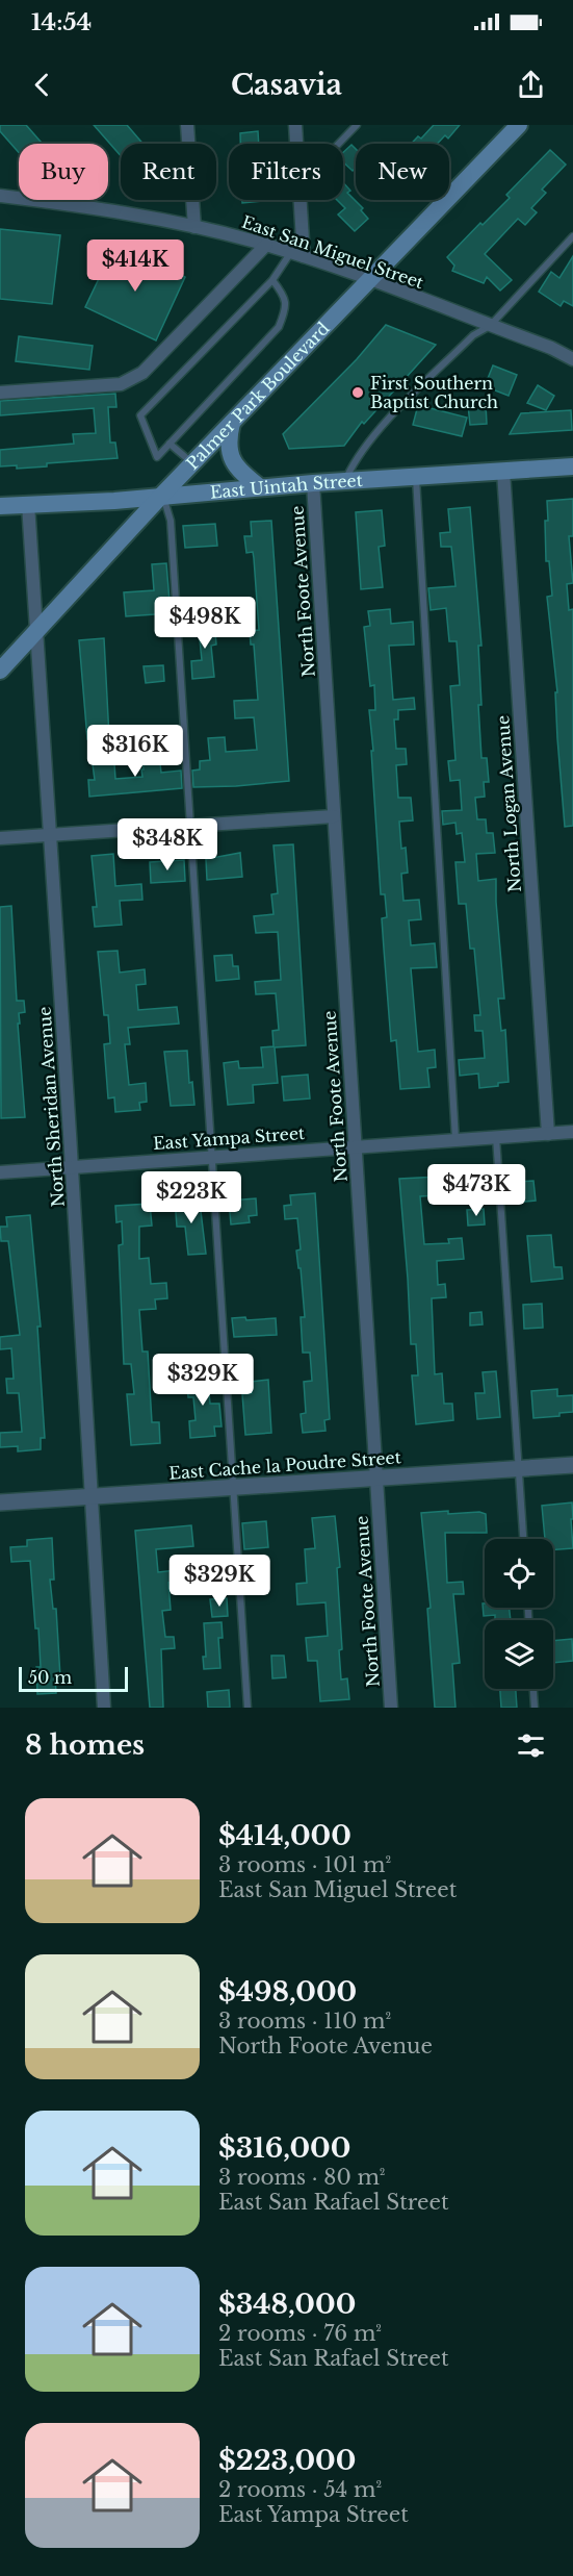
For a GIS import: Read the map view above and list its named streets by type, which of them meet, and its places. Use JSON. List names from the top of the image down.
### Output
{
  "streets": {
    "main road": ["Palmer Park Boulevard", "East Uintah Street"],
    "street": [
      "East San Miguel Street",
      "North Foote Avenue",
      "North Logan Avenue",
      "North Sheridan Avenue",
      "East Yampa Street",
      "East Cache la Poudre Street"
    ]
  },
  "crossings": [
    ["East San Miguel Street", "Palmer Park Boulevard"],
    ["Palmer Park Boulevard", "East Uintah Street"],
    ["Palmer Park Boulevard", "North Sheridan Avenue"],
    ["East Uintah Street", "North Foote Avenue"],
    ["East Uintah Street", "North Logan Avenue"],
    ["East Uintah Street", "North Sheridan Avenue"],
    ["North Foote Avenue", "East Yampa Street"],
    ["North Foote Avenue", "East Cache la Poudre Street"],
    ["North Logan Avenue", "East Yampa Street"],
    ["North Sheridan Avenue", "East Yampa Street"],
    ["North Sheridan Avenue", "East Cache la Poudre Street"]
  ],
  "places": ["First Southern Baptist Church"],
  "scale_bar": "50 m",
  "page": {
    "status": "14:54",
    "header": "Casavia",
    "chip": [
      "Buy",
      "Rent",
      "Filters",
      "New"
    ],
    "price": [
      "$414K",
      "$498K",
      "$316K",
      "$348K",
      "$473K",
      "$223K",
      "$329K",
      "$329K"
    ],
    "scale": "50 m",
    "heading": "8 homes",
    "list": [
      {
        "name": "$414,000",
        "note": "3 rooms · 101 m² · East San Miguel Street"
      },
      {
        "name": "$498,000",
        "note": "3 rooms · 110 m² · North Foote Avenue"
      },
      {
        "name": "$316,000",
        "note": "3 rooms · 80 m² · East San Rafael Street"
      },
      {
        "name": "$348,000",
        "note": "2 rooms · 76 m² · East San Rafael Street"
      },
      {
        "name": "$223,000",
        "note": "2 rooms · 54 m² · East Yampa Street"
      }
    ]
  }
}
